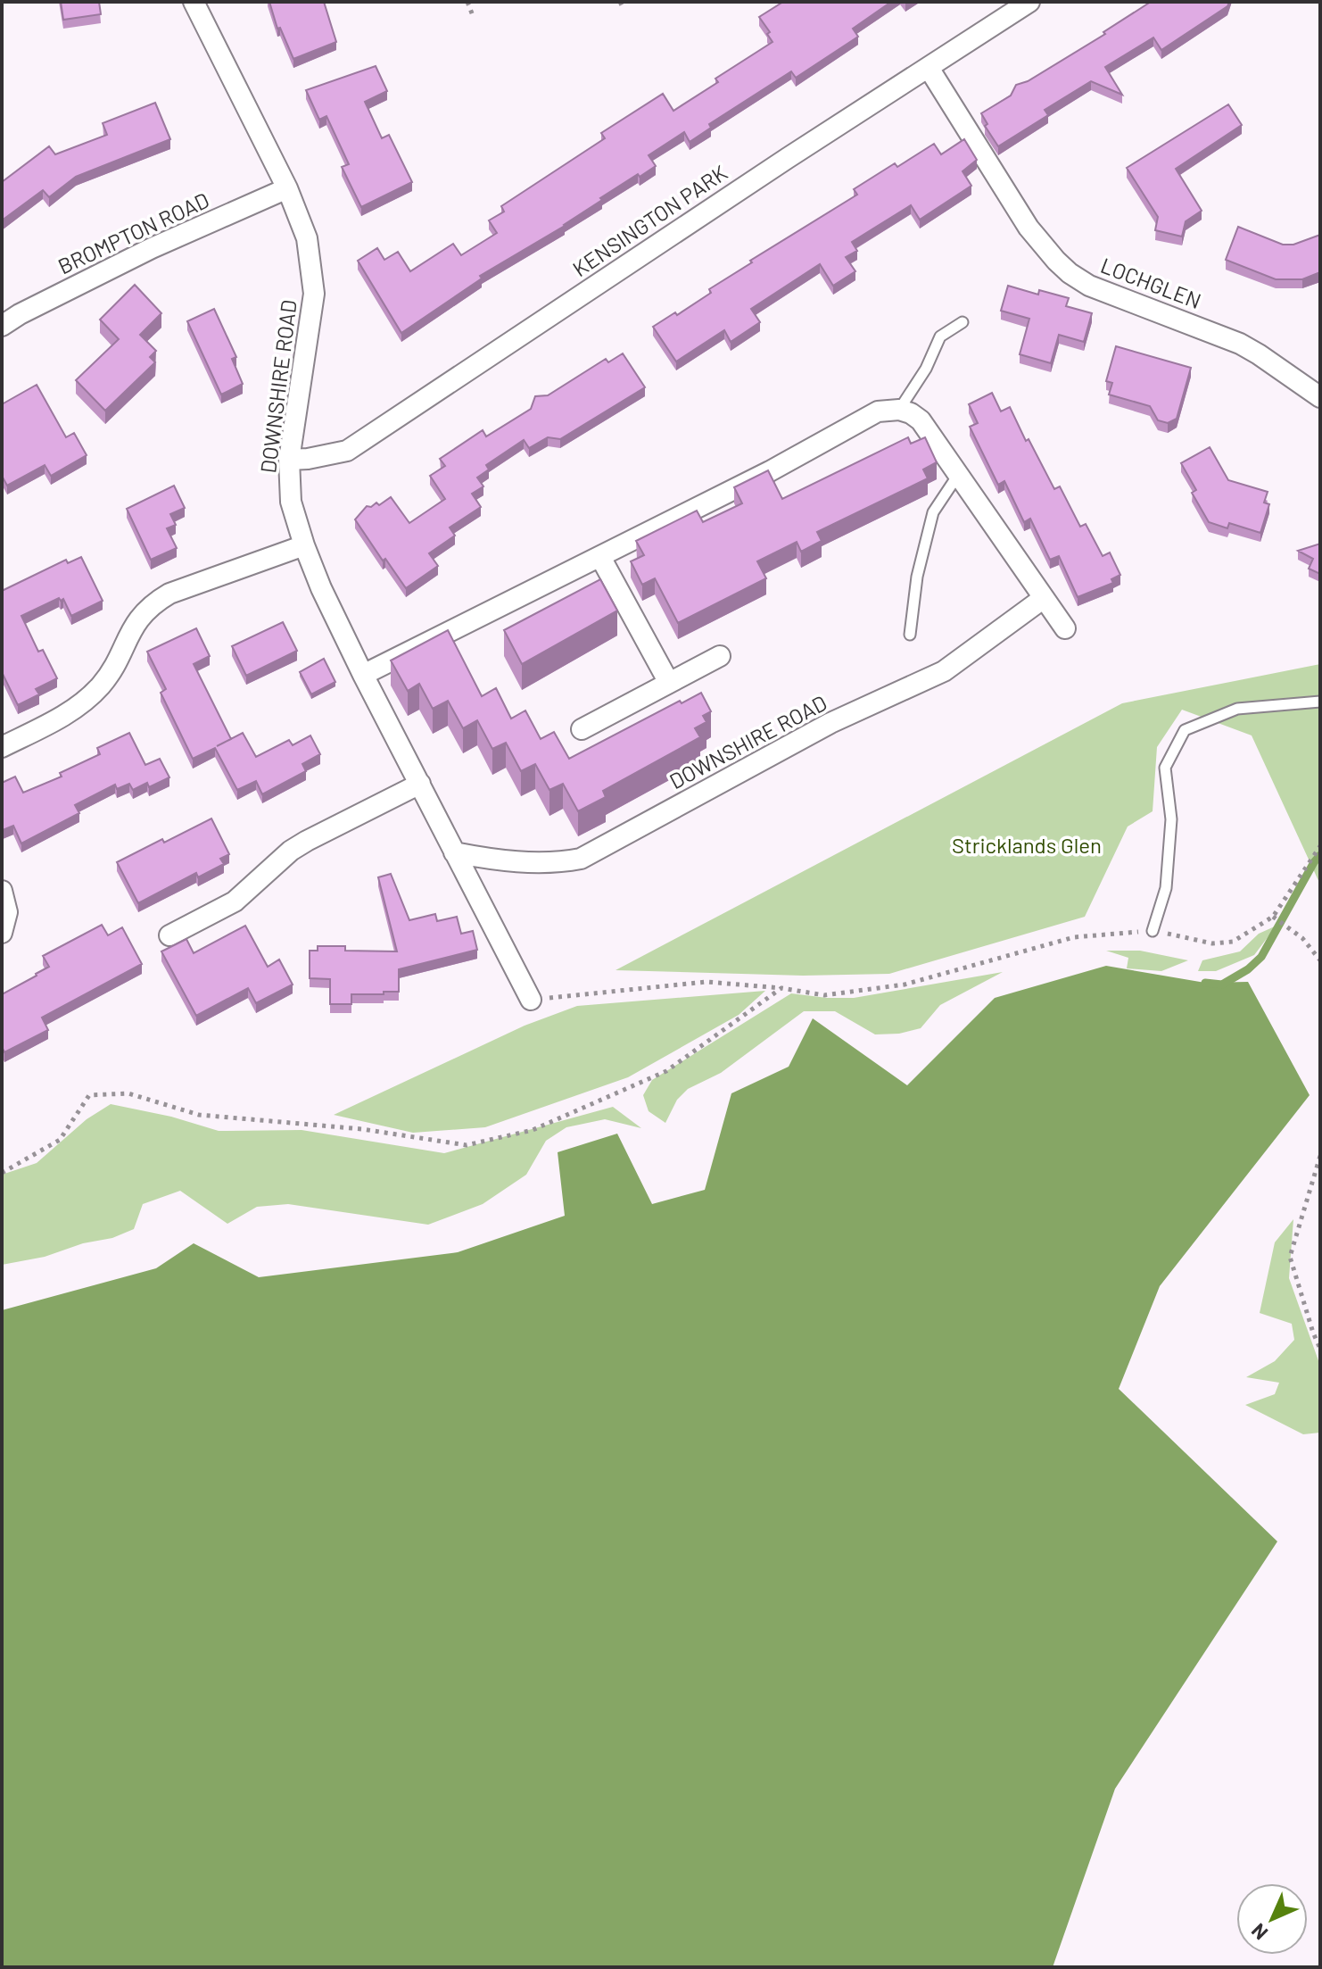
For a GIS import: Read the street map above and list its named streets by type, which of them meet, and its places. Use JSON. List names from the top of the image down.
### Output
{
  "streets": {
    "street": [
      "KENSINGTON PARK",
      "BROMPTON ROAD",
      "LOCHGLEN",
      "DOWNSHIRE ROAD"
    ]
  },
  "crossings": [
    ["KENSINGTON PARK", "LOCHGLEN"],
    ["KENSINGTON PARK", "DOWNSHIRE ROAD"],
    ["BROMPTON ROAD", "DOWNSHIRE ROAD"]
  ],
  "parks": ["Stricklands Glen"],
  "north": "bottom left"
}
